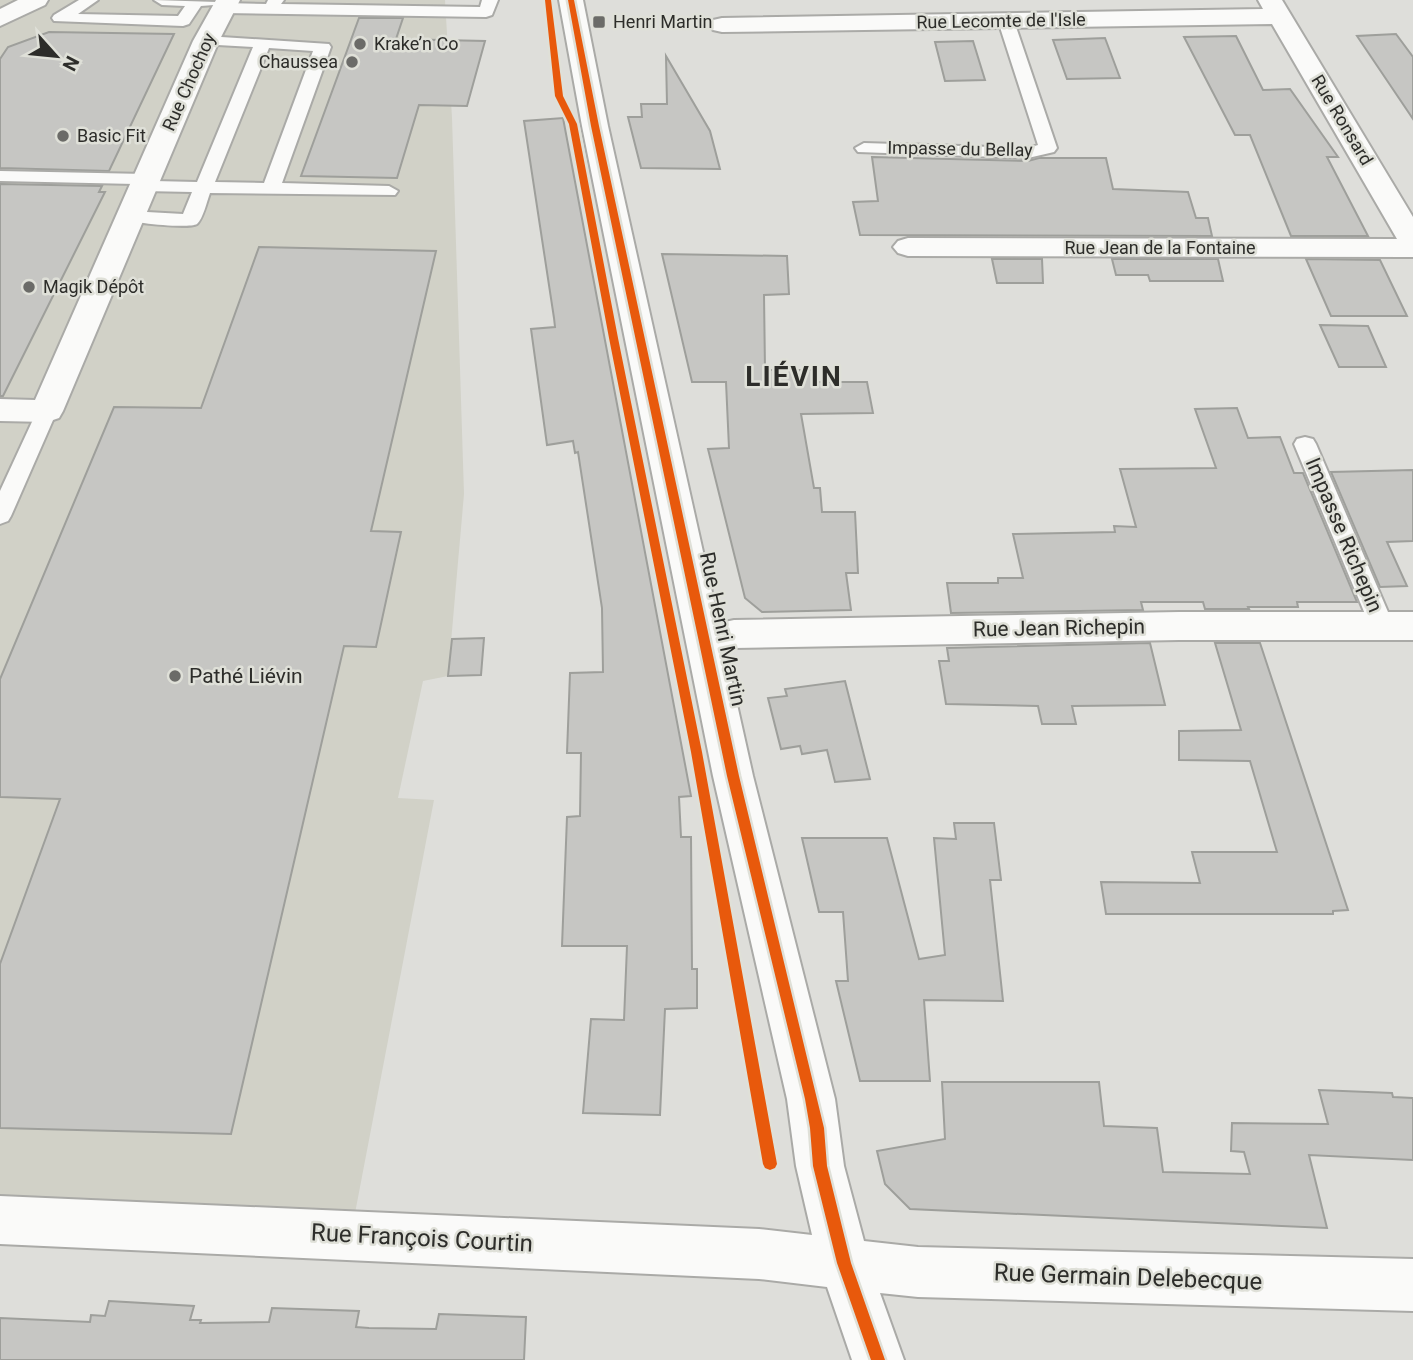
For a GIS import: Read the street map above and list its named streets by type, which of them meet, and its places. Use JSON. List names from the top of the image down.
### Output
{
  "streets": {
    "street": [
      "Rue Lecomte de l'Isle",
      "Rue Chochoy",
      "Rue Ronsard",
      "Rue Jean de la Fontaine",
      "Rue Jean Richepin",
      "Rue Henri Martin",
      "Rue François Courtin",
      "Rue Germain Delebecque"
    ],
    "lane": ["Impasse du Bellay", "Impasse Richepin"]
  },
  "crossings": [
    ["Rue Lecomte de l'Isle", "Rue Ronsard"],
    ["Rue Lecomte de l'Isle", "Impasse du Bellay"],
    ["Impasse Richepin", "Rue Jean Richepin"],
    ["Rue Jean Richepin", "Rue Henri Martin"],
    ["Rue Henri Martin", "Rue François Courtin"],
    ["Rue Henri Martin", "Rue Germain Delebecque"],
    ["Rue François Courtin", "Rue Germain Delebecque"]
  ],
  "districts": ["LIÉVIN"],
  "places": {
    "transit": ["Henri Martin"],
    "other": [
      "Krake’n Co",
      "Chaussea",
      "Basic Fit",
      "Magik Dépôt",
      "Pathé Liévin"
    ]
  },
  "north": "bottom right"
}
